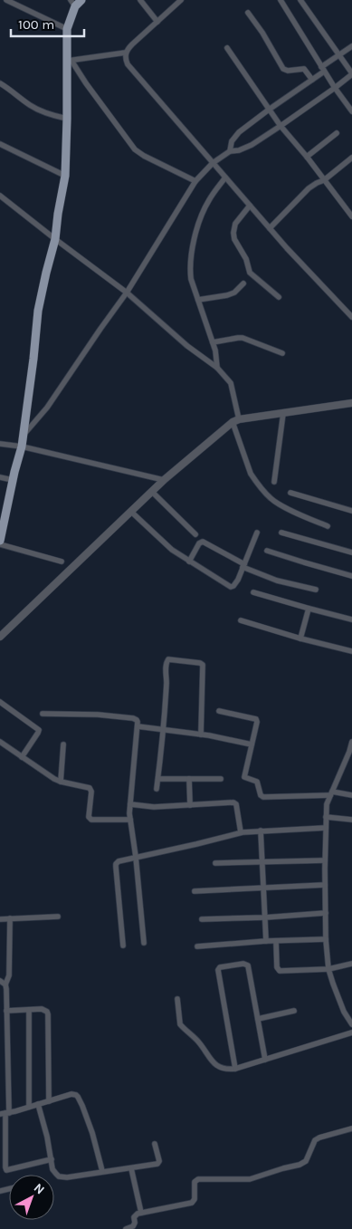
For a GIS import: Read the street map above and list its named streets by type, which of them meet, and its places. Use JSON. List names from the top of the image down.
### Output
{
  "scale_bar": "100 m",
  "north": "top right"
}
